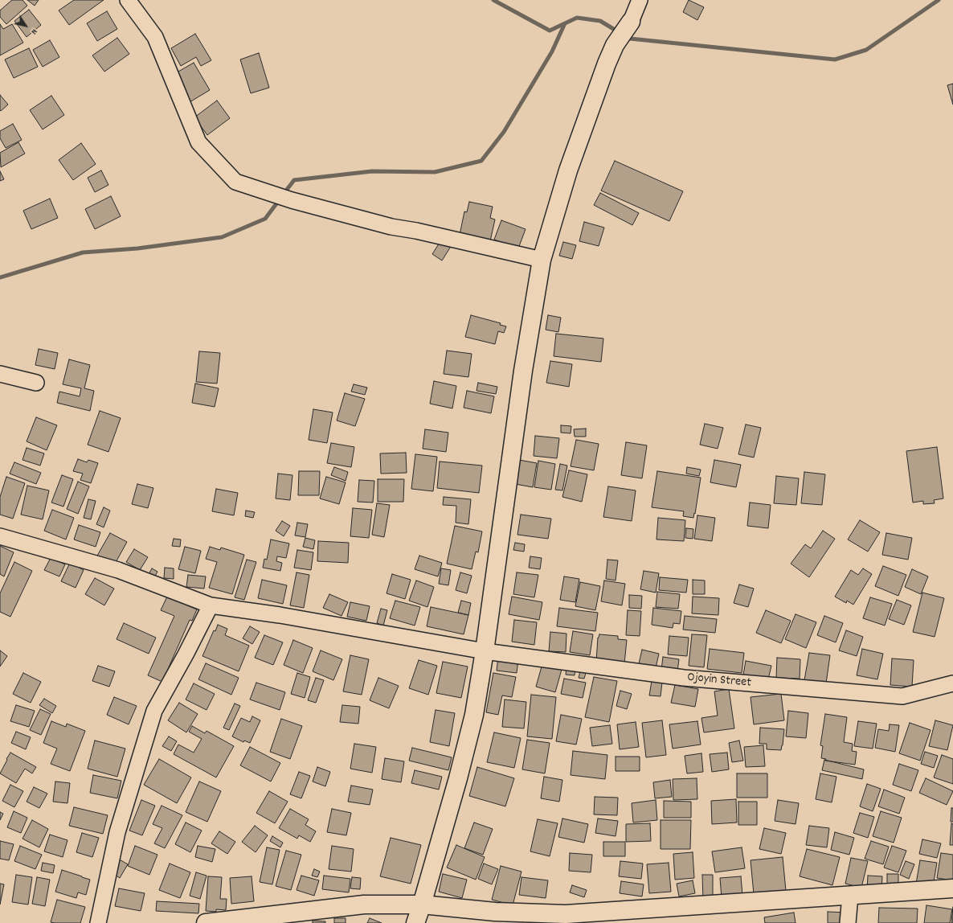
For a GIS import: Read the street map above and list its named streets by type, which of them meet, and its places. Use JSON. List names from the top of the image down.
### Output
{
  "streets": {
    "street": ["Ojoyin Street"]
  },
  "north": "bottom right"
}
